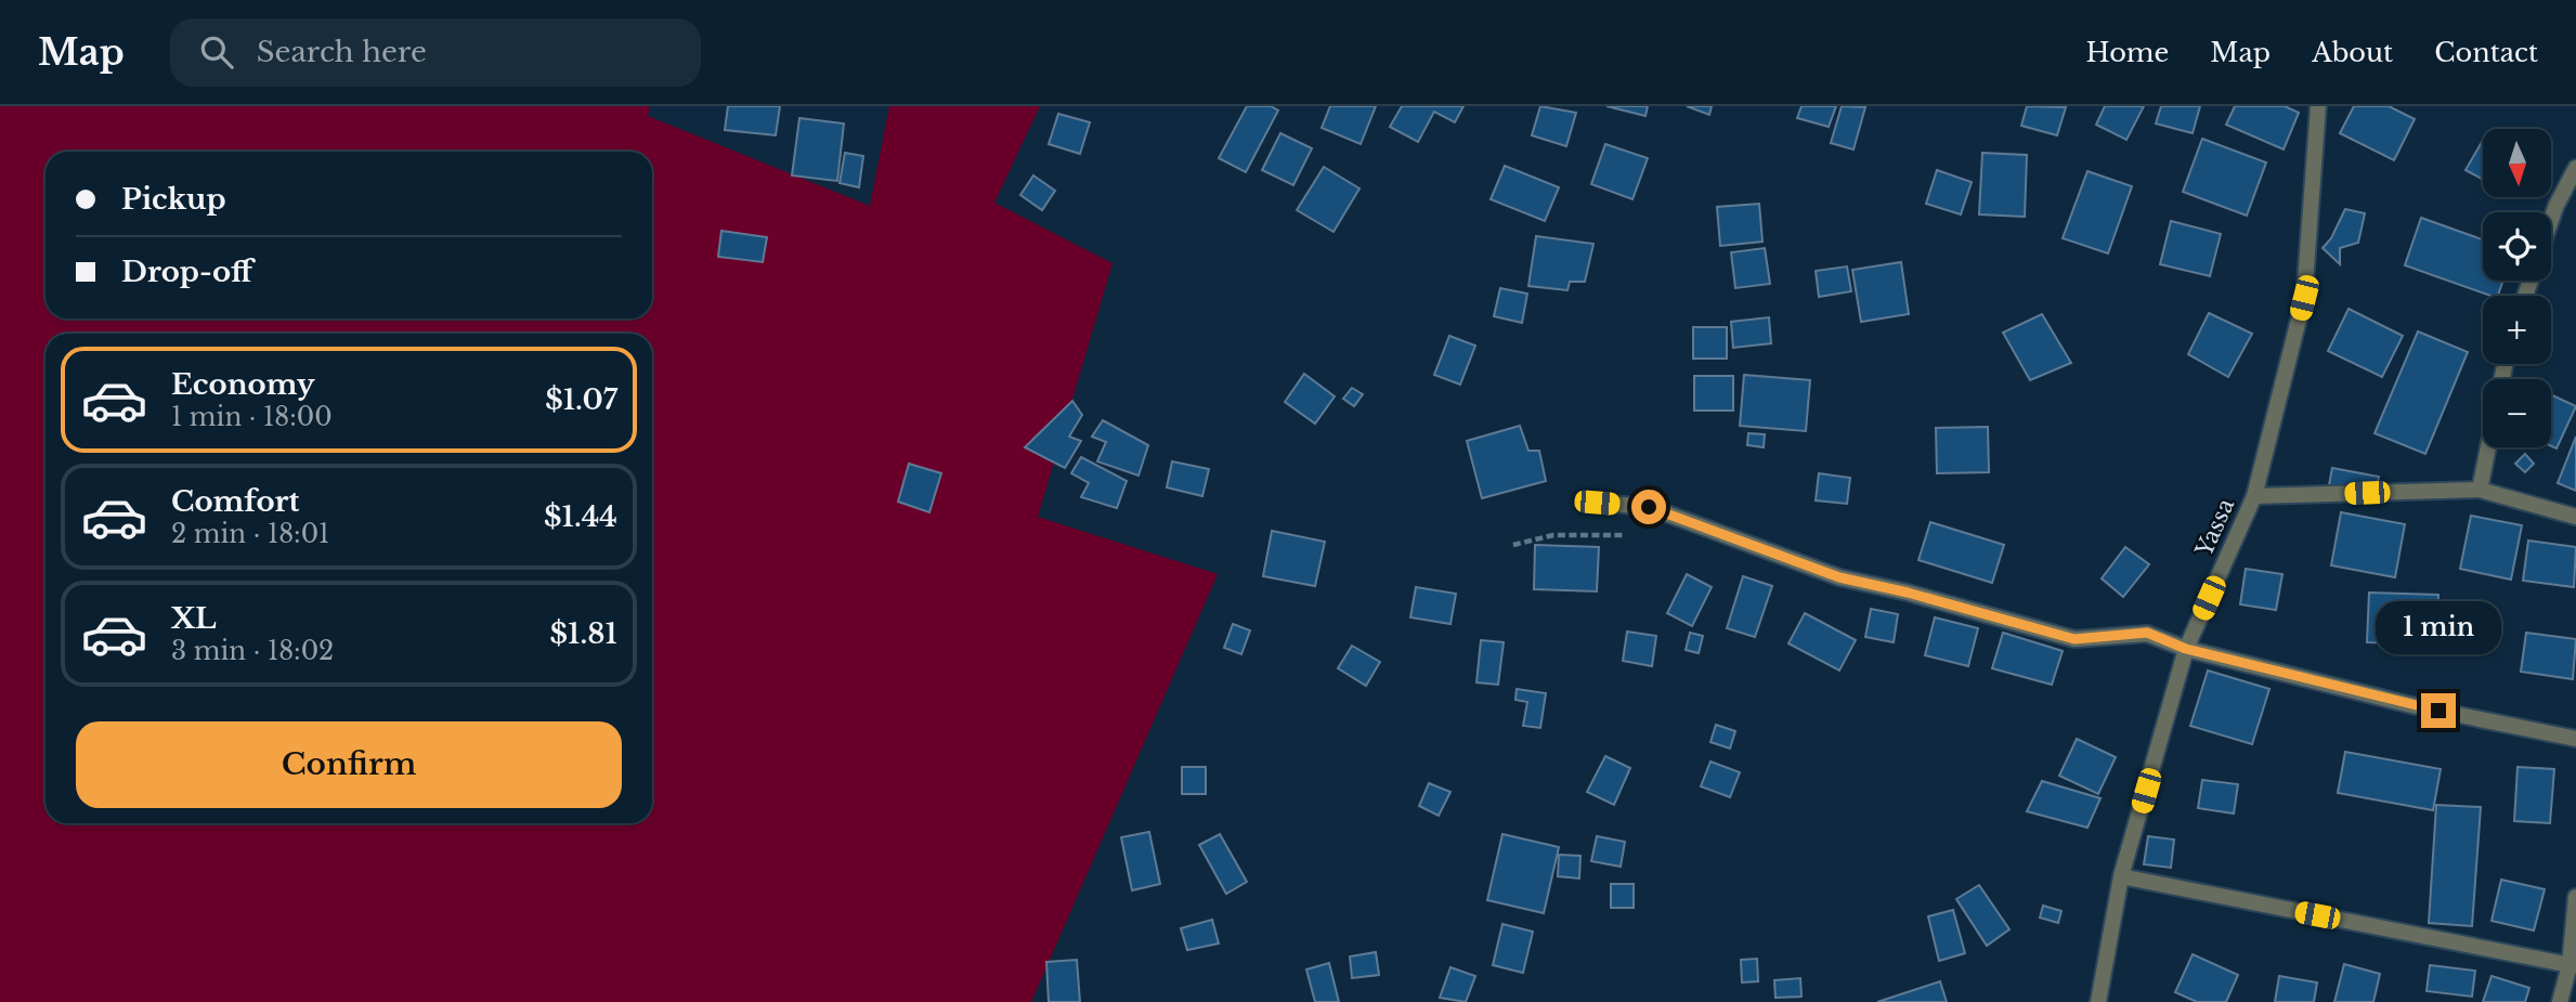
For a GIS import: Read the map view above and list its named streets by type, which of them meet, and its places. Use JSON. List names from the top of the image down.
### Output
{
  "streets": {
    "street": ["Yassa"]
  },
  "north": "bottom",
  "page": {
    "header": "Map",
    "search": "Search here",
    "nav": [
      "Home",
      "Map",
      "About",
      "Contact"
    ],
    "map_buttons": ["+", "−"],
    "banner": ["Pickup", "Drop-off"],
    "list": [
      {
        "name": "Economy",
        "note": "1 min · 18:00",
        "value": "$1.07"
      },
      {
        "name": "Comfort",
        "note": "2 min · 18:01",
        "value": "$1.44"
      },
      {
        "name": "XL",
        "note": "3 min · 18:02",
        "value": "$1.81"
      }
    ],
    "bubble": "1 min",
    "buttons": "Confirm"
  }
}
